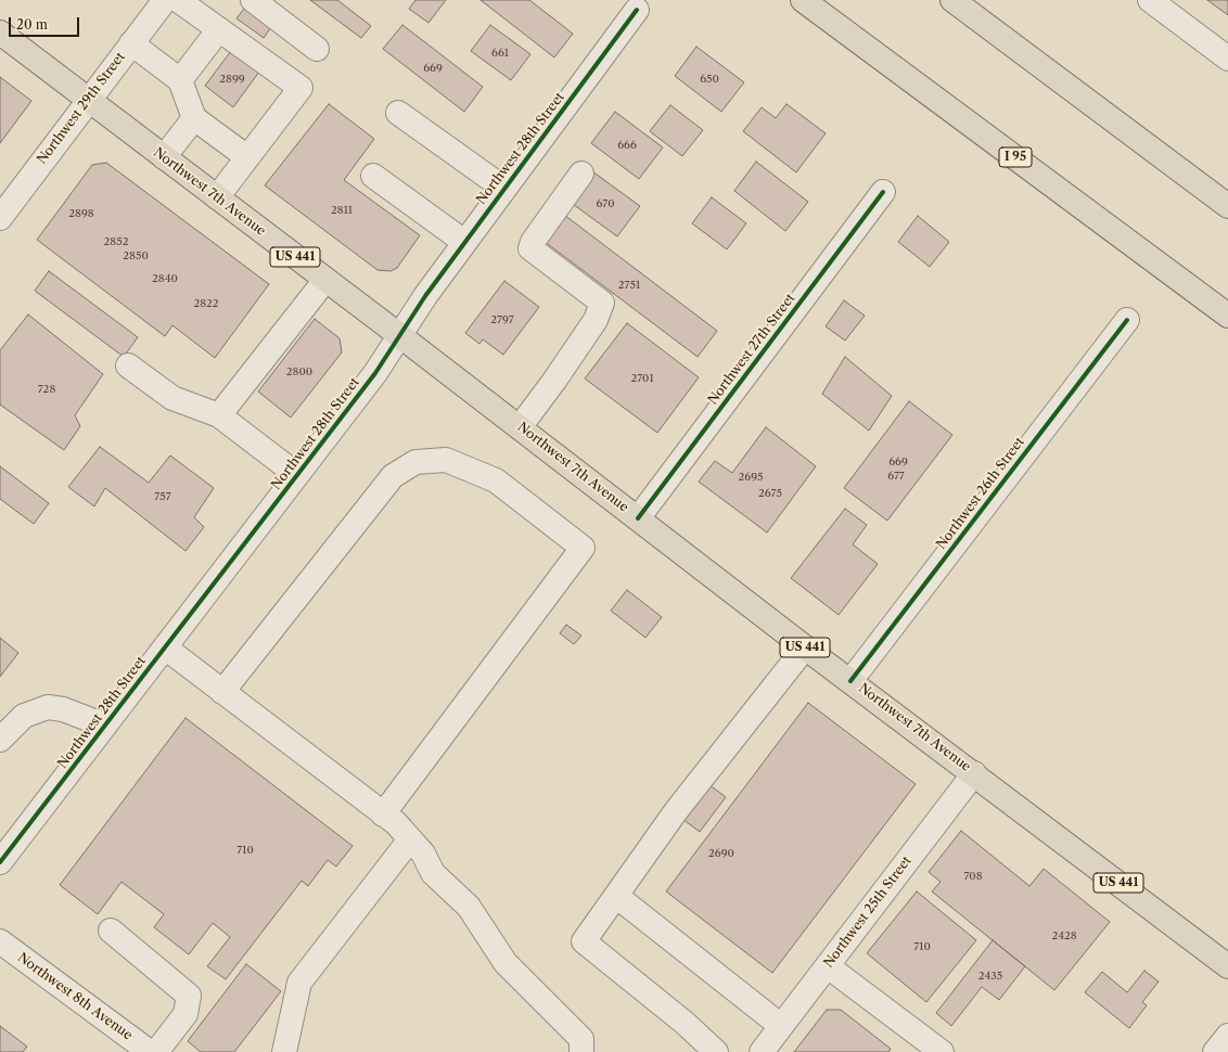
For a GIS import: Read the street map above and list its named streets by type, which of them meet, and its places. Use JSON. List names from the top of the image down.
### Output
{
  "streets": {
    "main road": ["I 95", "Northwest 7th Avenue", "US 441"],
    "street": [
      "Northwest 29th Street",
      "Northwest 28th Street",
      "Northwest 27th Street",
      "Northwest 26th Street",
      "Northwest 25th Street",
      "Northwest 8th Avenue"
    ]
  },
  "crossings": [
    ["Northwest 29th Street", "Northwest 7th Avenue"],
    ["Northwest 28th Street", "Northwest 7th Avenue"],
    ["Northwest 7th Avenue", "Northwest 27th Street"],
    ["Northwest 7th Avenue", "Northwest 26th Street"],
    ["Northwest 7th Avenue", "Northwest 25th Street"]
  ],
  "house_numbers": [
    "661",
    "669",
    "2899",
    "650",
    "666",
    "670",
    "2811",
    "2898",
    "2852",
    "2850",
    "2840",
    "2751",
    "2822",
    "2797",
    "2800",
    "2701",
    "728",
    "669",
    "677",
    "2695",
    "2675",
    "757",
    "710",
    "2690",
    "708",
    "2428",
    "710",
    "2435"
  ],
  "scale_bar": "20 m"
}
